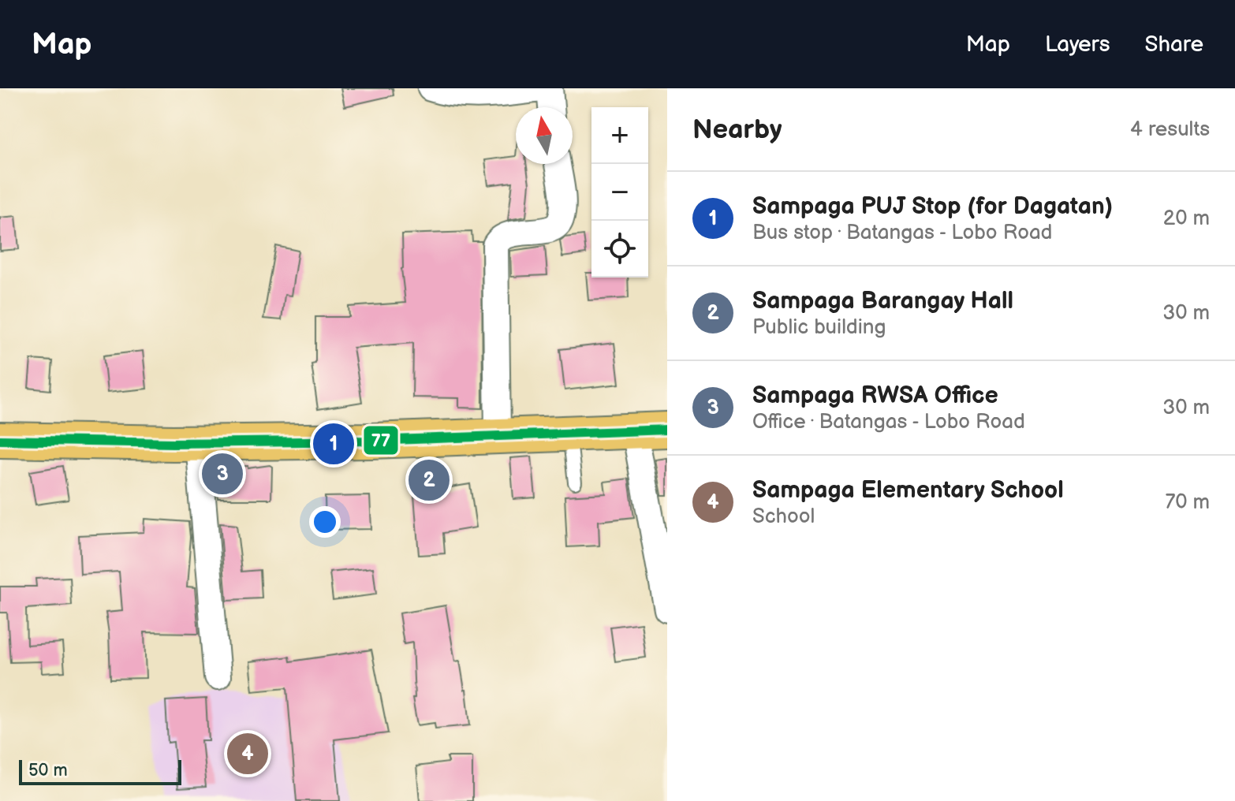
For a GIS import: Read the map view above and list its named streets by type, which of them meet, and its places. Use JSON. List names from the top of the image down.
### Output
{
  "lines": ["transit line 77"],
  "scale_bar": "50 m",
  "north": "top",
  "page": {
    "header": "Map",
    "nav": ["Map", "Layers", "Share"],
    "heading": ["Nearby", "4 results"],
    "map_buttons": ["+", "−"],
    "list": [
      {
        "mark": "1",
        "name": "Sampaga PUJ Stop (for Dagatan)",
        "note": "Bus stop · Batangas - Lobo Road",
        "value": "20 m"
      },
      {
        "mark": "2",
        "name": "Sampaga Barangay Hall",
        "note": "Public building",
        "value": "30 m"
      },
      {
        "mark": "3",
        "name": "Sampaga RWSA Office",
        "note": "Office · Batangas - Lobo Road",
        "value": "30 m"
      },
      {
        "mark": "4",
        "name": "Sampaga Elementary School",
        "note": "School",
        "value": "70 m"
      }
    ],
    "pins": [
      "1",
      "3",
      "2",
      "4"
    ],
    "scale": "50 m"
  }
}
